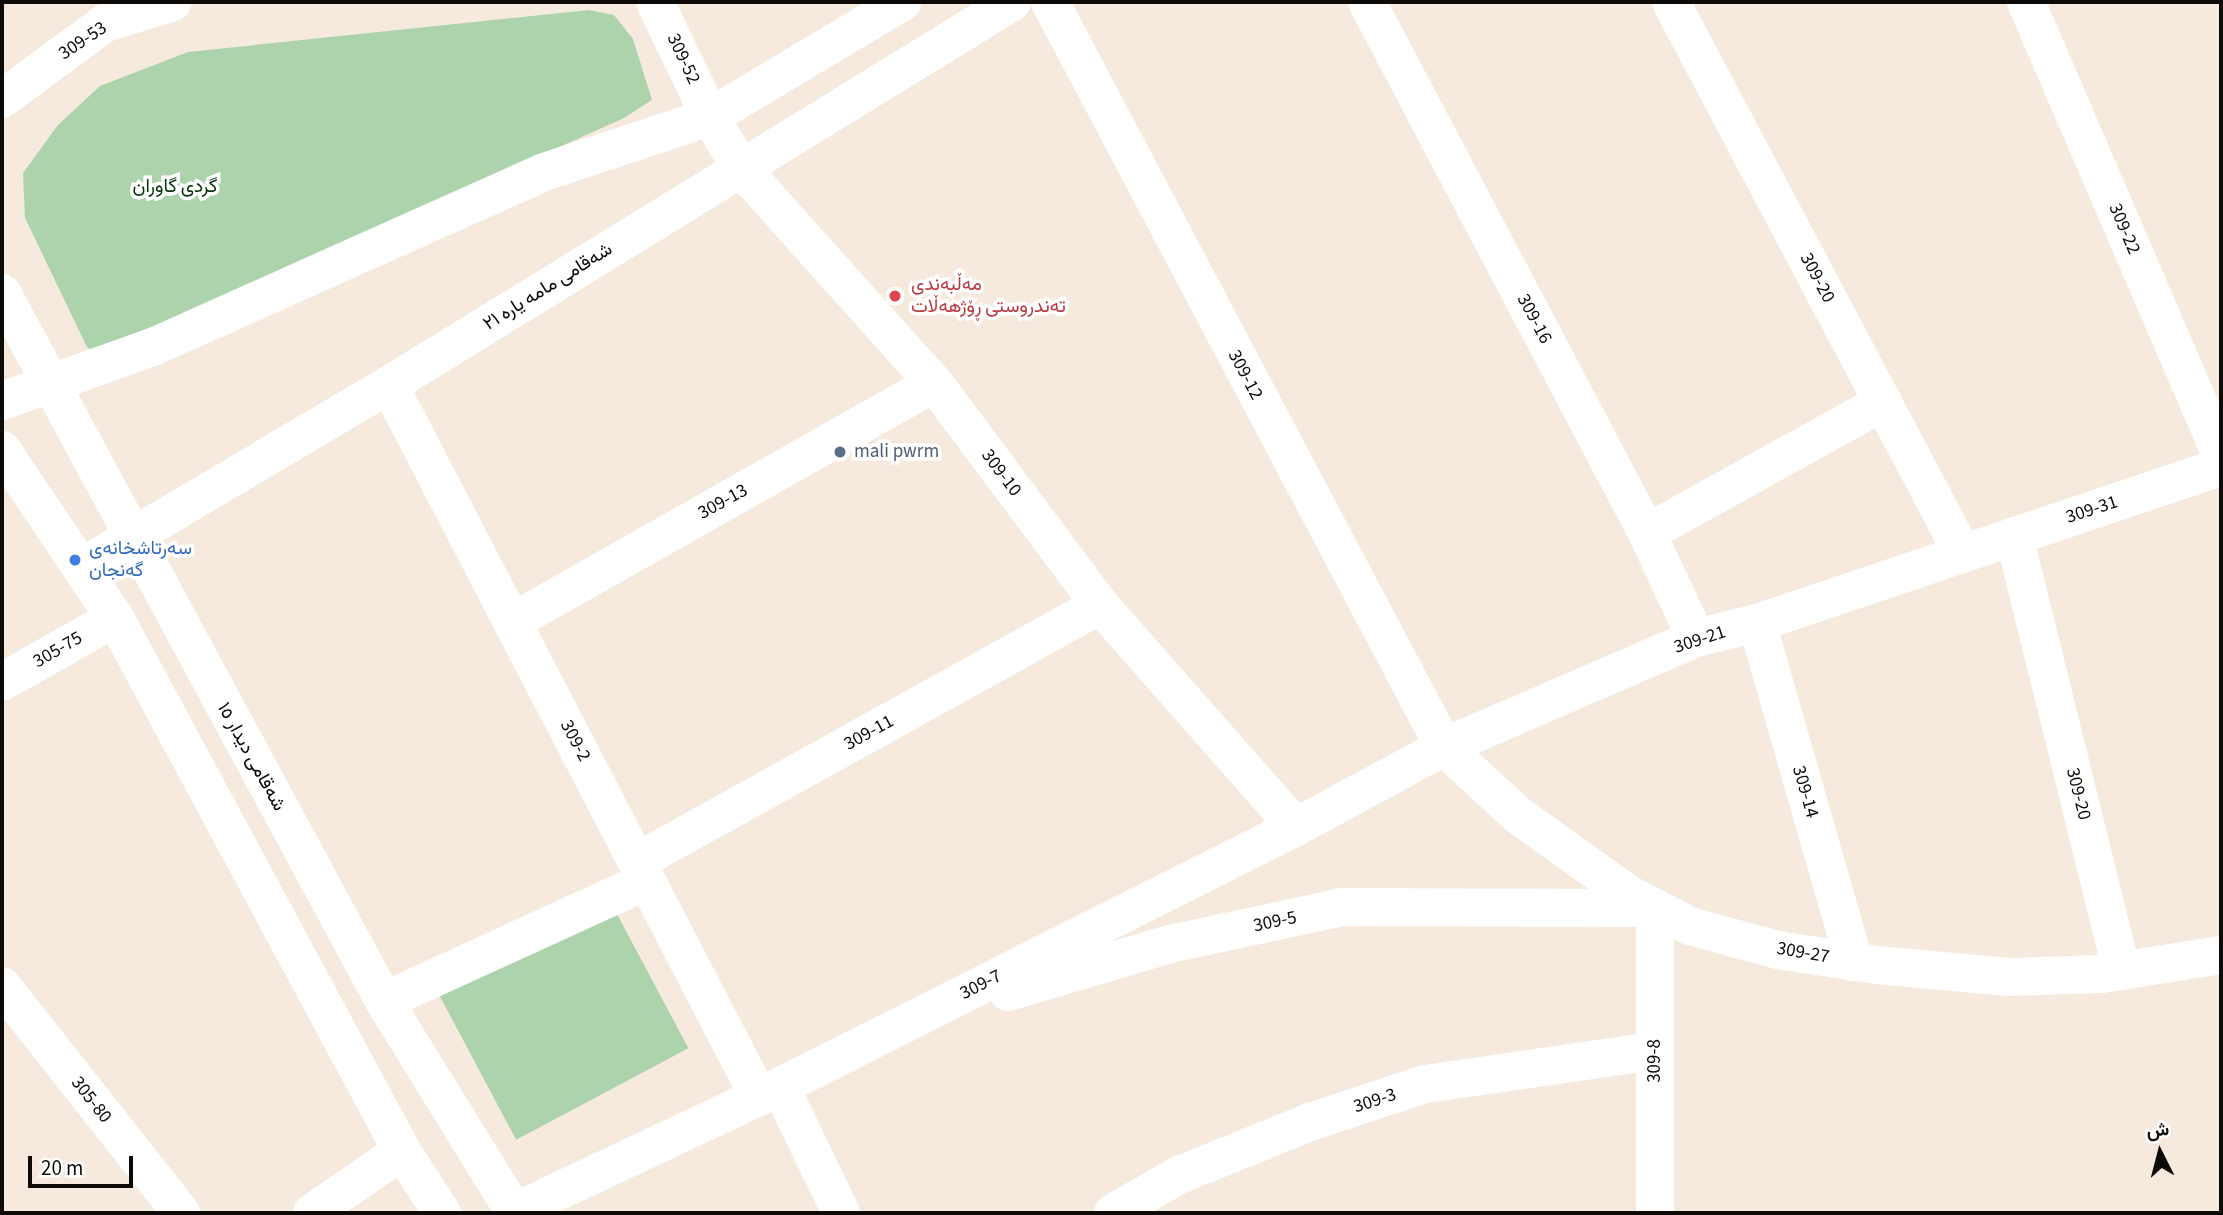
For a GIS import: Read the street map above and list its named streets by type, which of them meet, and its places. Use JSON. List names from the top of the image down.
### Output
{
  "streets": {
    "street": [
      "309-53",
      "309-52",
      "309-22",
      "309-20",
      "شەقامی مامە یارە ٢١",
      "309-16",
      "309-12",
      "309-10",
      "309-13",
      "309-31",
      "309-21",
      "305-75",
      "309-11",
      "309-2",
      "شەقامی دیدار ١٥",
      "309-14",
      "309-5",
      "309-27",
      "309-7",
      "309-8",
      "305-80",
      "309-3"
    ]
  },
  "crossings": [
    ["309-52", "309-10"],
    ["309-20", "309-31"],
    ["309-20", "309-21"],
    ["309-20", "309-27"],
    ["شەقامی مامە یارە ٢١", "309-10"],
    ["شەقامی مامە یارە ٢١", "309-2"],
    ["شەقامی مامە یارە ٢١", "شەقامی دیدار ١٥"],
    ["309-16", "309-21"],
    ["309-12", "309-21"],
    ["309-12", "309-27"],
    ["309-12", "309-7"],
    ["309-10", "309-13"],
    ["309-10", "309-11"],
    ["309-10", "309-7"],
    ["309-13", "309-2"],
    ["309-31", "309-21"],
    ["309-21", "309-14"],
    ["309-21", "309-27"],
    ["309-21", "309-7"],
    ["309-11", "309-2"],
    ["309-11", "شەقامی دیدار ١٥"],
    ["309-2", "309-7"],
    ["شەقامی دیدار ١٥", "309-7"],
    ["309-14", "309-27"],
    ["309-5", "309-27"],
    ["309-5", "309-7"],
    ["309-5", "309-8"],
    ["309-27", "309-7"],
    ["309-27", "309-8"],
    ["309-8", "309-3"]
  ],
  "parks": ["گردی گاوران"],
  "places": ["مەڵبەندی تەندروستی ڕۆژهەڵات", "mali pwrm", "سەرتاشخانەی گەنجان"],
  "scale_bar": "20 m",
  "north": "top"
}
